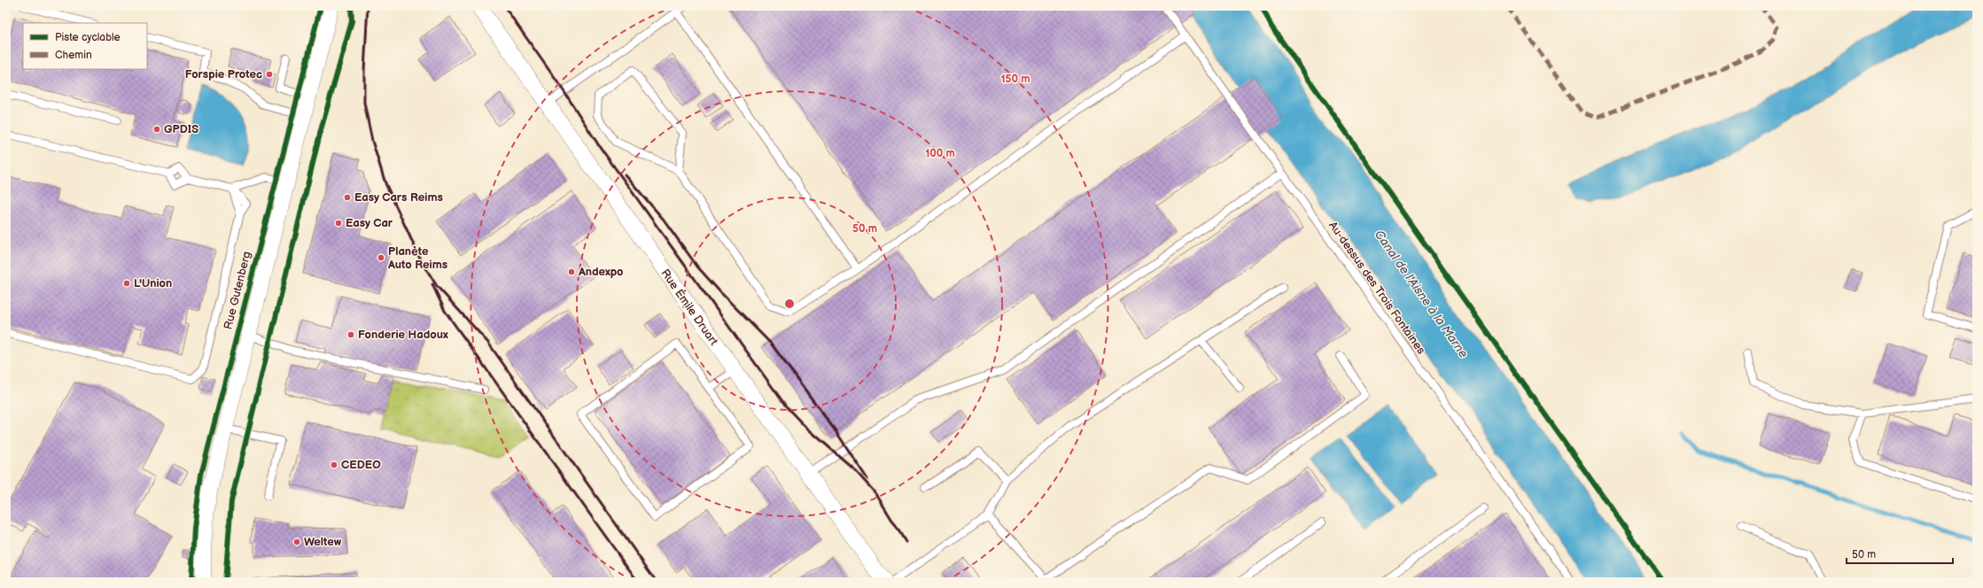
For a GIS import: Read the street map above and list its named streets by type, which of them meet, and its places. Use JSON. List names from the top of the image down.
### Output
{
  "streets": {
    "street": ["Rue Gutenberg", "Rue Émile Druart"],
    "lane": ["Au-dessus des Trois Fontaines"]
  },
  "water": ["Canal de l'Aisne à la Marne"],
  "places": [
    "Forspie Protec",
    "GPDIS",
    "Easy Cars Reims",
    "Easy Car",
    "Planète Auto Reims",
    "Andexpo",
    "L'Union",
    "Fonderie Hadoux",
    "CEDEO",
    "Weltew"
  ],
  "legend": ["Piste cyclable", "Chemin"],
  "scale_bar": "50 m",
  "rings": ["150 m", "100 m", "50 m"]
}
